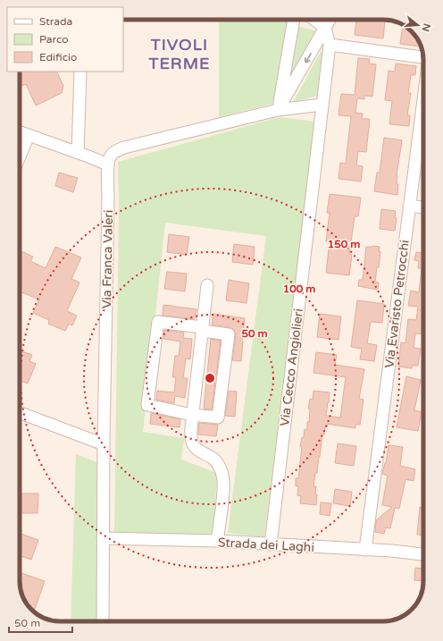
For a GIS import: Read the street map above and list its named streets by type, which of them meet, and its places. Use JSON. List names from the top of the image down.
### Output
{
  "streets": {
    "street": [
      "Via Franca Valeri",
      "Via Evaristo Petrocchi",
      "Via Cecco Angiolieri",
      "Strada dei Laghi"
    ]
  },
  "crossings": [
    ["Via Franca Valeri", "Strada dei Laghi"],
    ["Via Evaristo Petrocchi", "Strada dei Laghi"],
    ["Via Cecco Angiolieri", "Strada dei Laghi"]
  ],
  "districts": ["TIVOLI TERME"],
  "legend": ["Strada", "Parco", "Edificio"],
  "scale_bar": "50 m",
  "north": "right",
  "rings": ["150 m", "100 m", "50 m"]
}
